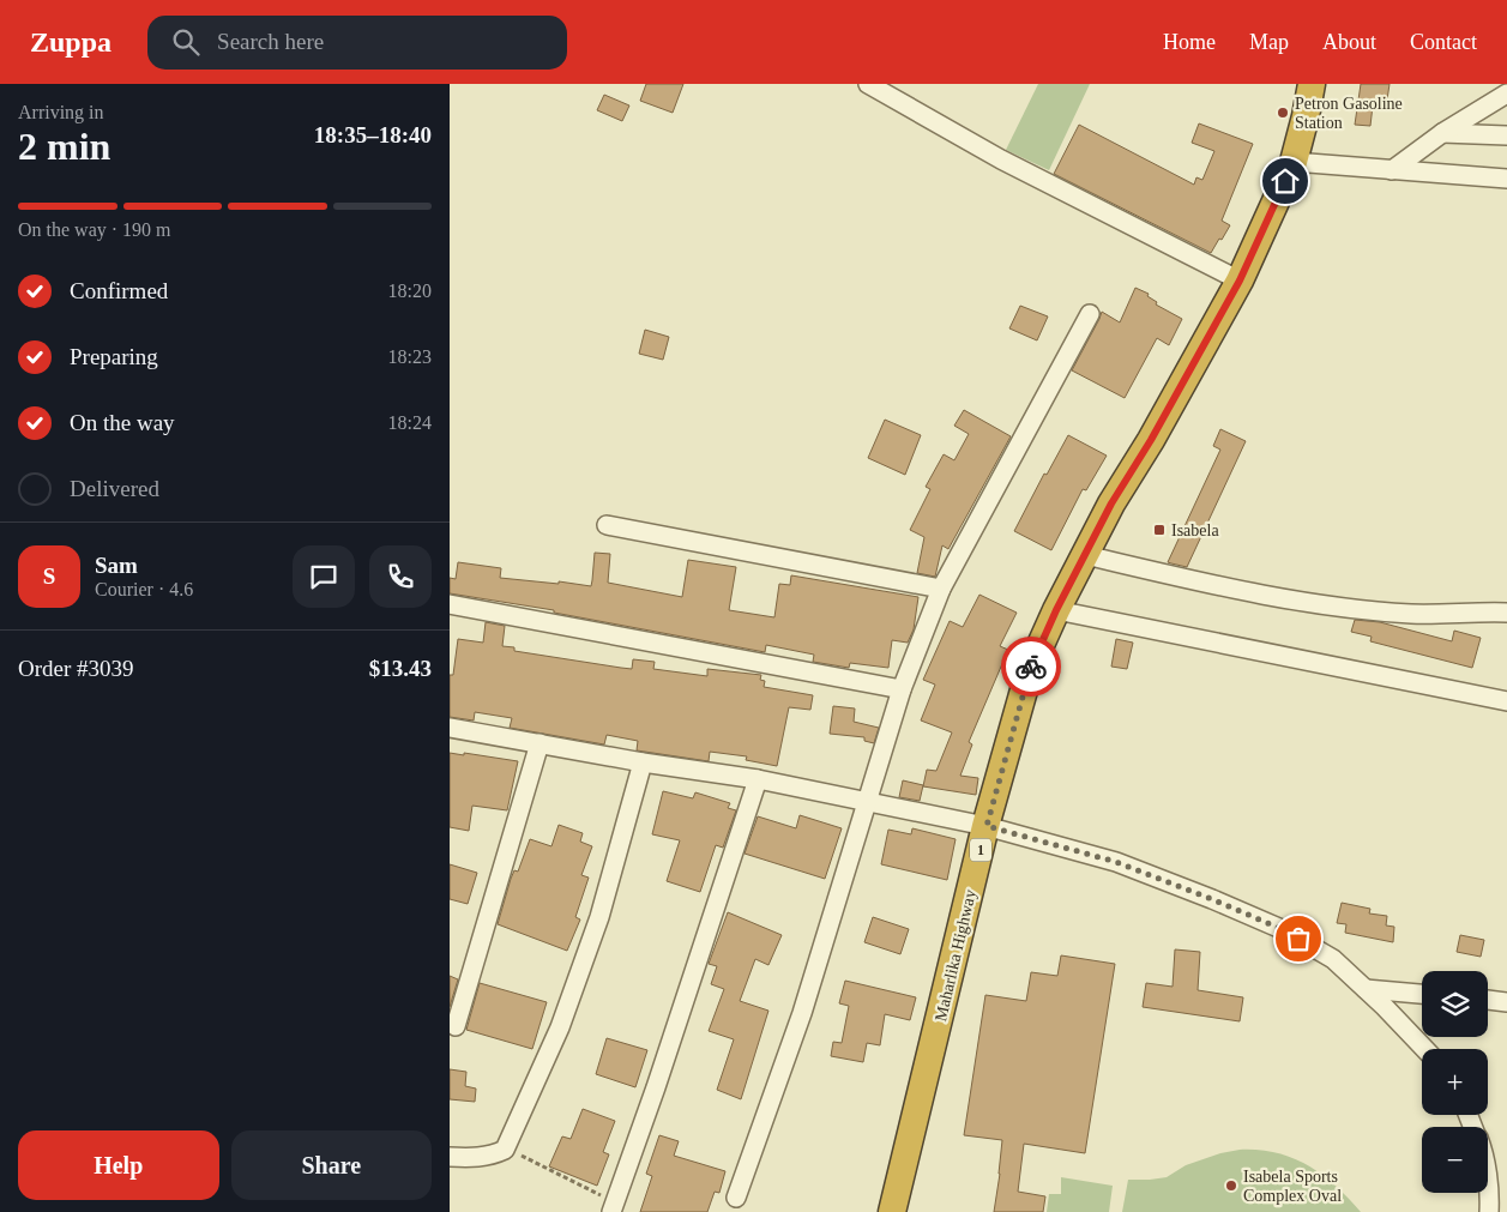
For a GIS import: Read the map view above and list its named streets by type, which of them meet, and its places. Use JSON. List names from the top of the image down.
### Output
{
  "streets": {
    "highway": ["1", "Maharlika Highway"]
  },
  "places": {
    "other": ["Petron Gasoline Station", "Isabela Sports Complex Oval"],
    "transit": ["Isabela"]
  },
  "page": {
    "header": "Zuppa",
    "search": "Search here",
    "nav": [
      "Home",
      "Map",
      "About",
      "Contact"
    ],
    "heading": ["2 min", "Arriving in", "18:35–18:40"],
    "panel": [
      "Sam",
      "Courier · 4.6",
      "Order #3039",
      "$13.43"
    ],
    "bar": "On the way · 190 m",
    "list": [
      ["Confirmed", "18:20"],
      ["Preparing", "18:23"],
      ["On the way", "18:24"],
      "Delivered"
    ],
    "round": "S",
    "map_buttons": ["+", "−"],
    "buttons": ["Help", "Share"]
  }
}
